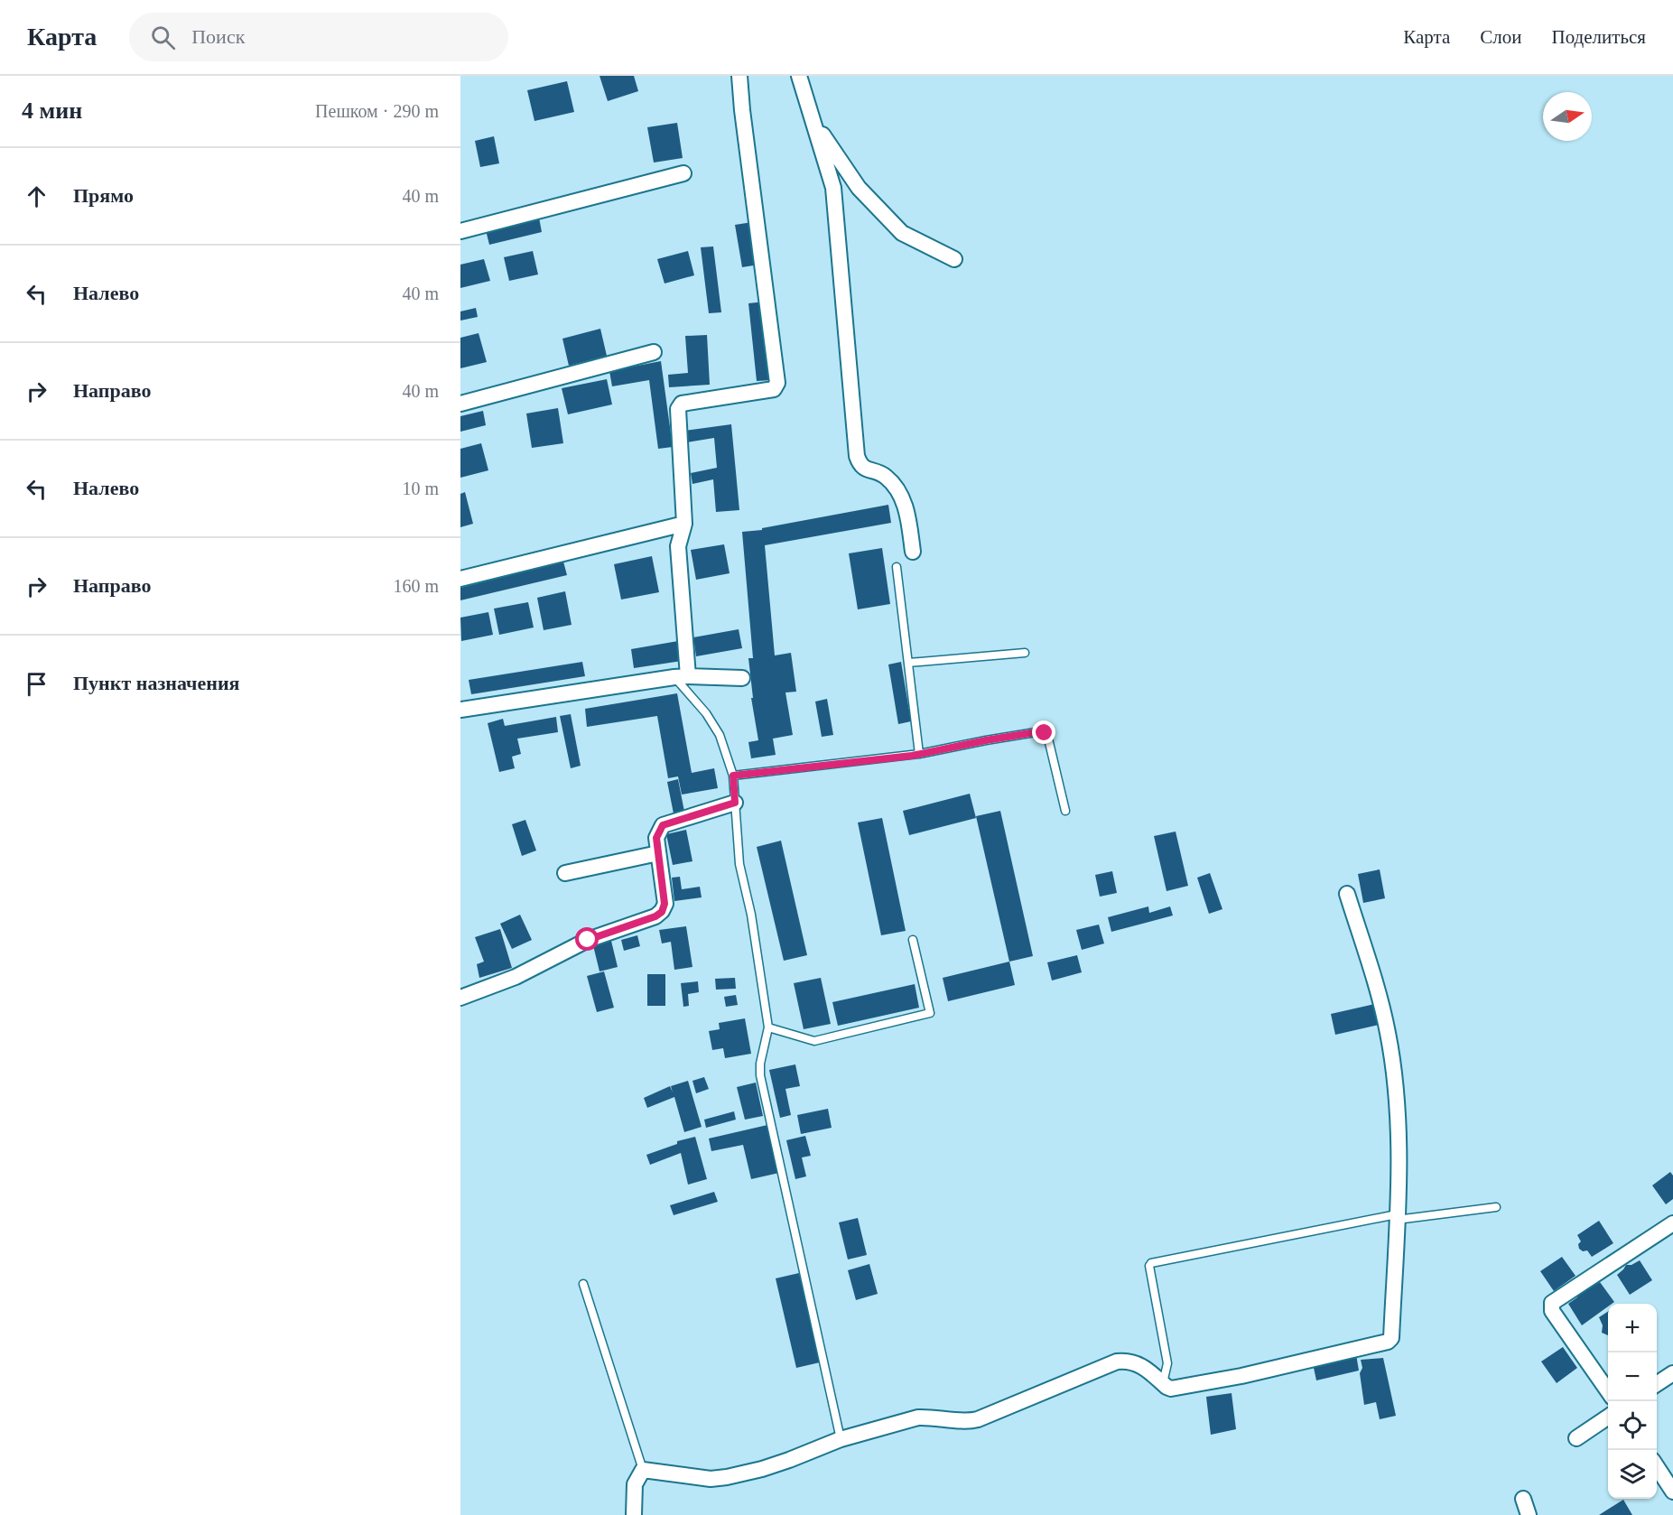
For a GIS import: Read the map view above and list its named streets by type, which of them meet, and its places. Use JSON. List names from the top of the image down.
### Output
{
  "north": "right",
  "page": {
    "header": "Карта",
    "search": "Поиск",
    "nav": ["Карта", "Слои", "Поделиться"],
    "heading": ["4 мин", "Пешком · 290 m"],
    "list": [
      ["Прямо", "40 m"],
      ["Налево", "40 m"],
      ["Направо", "40 m"],
      ["Налево", "10 m"],
      ["Направо", "160 m"],
      "Пункт назначения"
    ],
    "map_buttons": ["+", "−"]
  }
}
